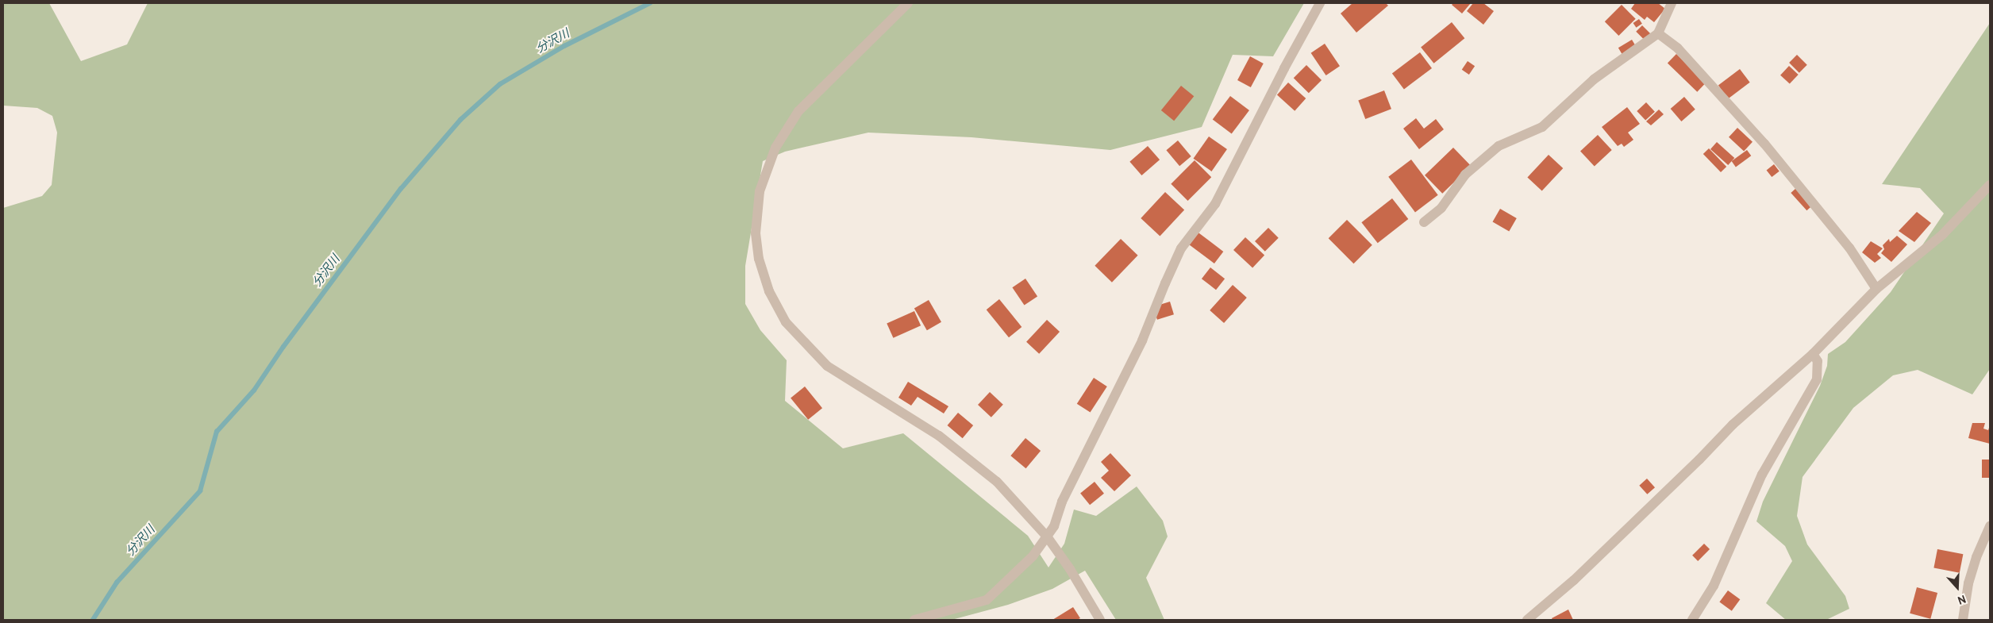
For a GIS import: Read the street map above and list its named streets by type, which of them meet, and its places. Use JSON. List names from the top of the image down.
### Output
{
  "water": ["分沢川"],
  "north": "bottom"
}
